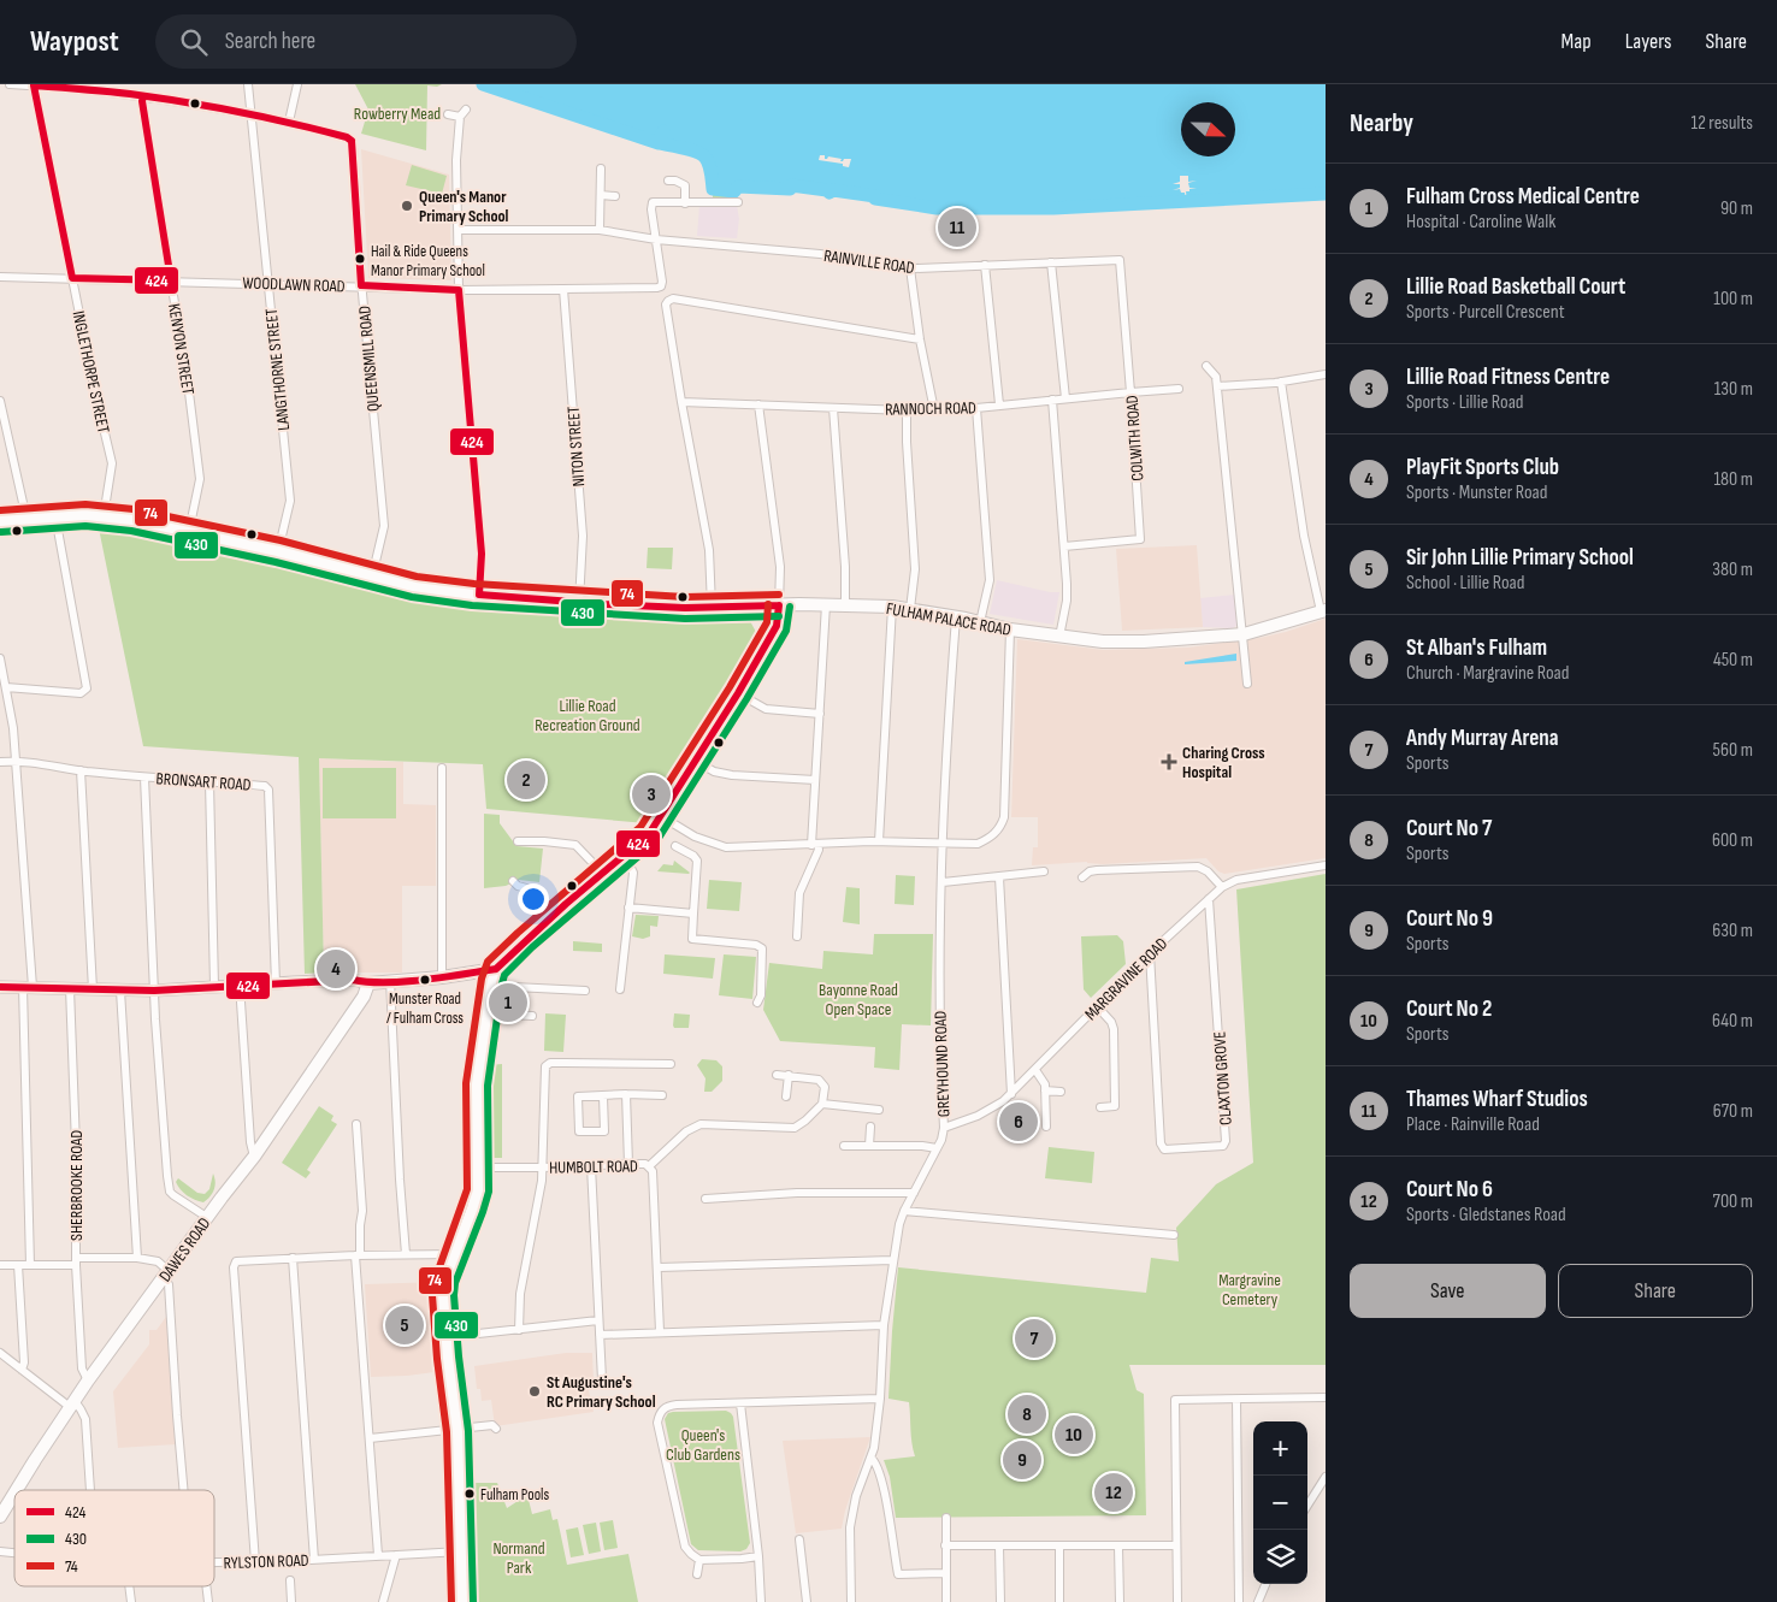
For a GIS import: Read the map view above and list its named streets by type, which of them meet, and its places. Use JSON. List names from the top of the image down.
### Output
{
  "streets": {
    "main road": ["FULHAM PALACE ROAD", "DAWES ROAD"],
    "street": [
      "RAINVILLE ROAD",
      "WOODLAWN ROAD",
      "KENYON STREET",
      "QUEENSMILL ROAD",
      "LANGTHORNE STREET",
      "INGLETHORPE STREET",
      "RANNOCH ROAD",
      "COLWITH ROAD",
      "NITON STREET",
      "BRONSART ROAD",
      "MARGRAVINE ROAD",
      "GREYHOUND ROAD",
      "CLAXTON GROVE",
      "HUMBOLT ROAD",
      "SHERBROOKE ROAD",
      "RYLSTON ROAD"
    ]
  },
  "crossings": [
    ["RAINVILLE ROAD", "WOODLAWN ROAD"],
    ["RAINVILLE ROAD", "COLWITH ROAD"],
    ["WOODLAWN ROAD", "KENYON STREET"],
    ["WOODLAWN ROAD", "QUEENSMILL ROAD"],
    ["WOODLAWN ROAD", "LANGTHORNE STREET"],
    ["WOODLAWN ROAD", "INGLETHORPE STREET"],
    ["WOODLAWN ROAD", "NITON STREET"],
    ["KENYON STREET", "FULHAM PALACE ROAD"],
    ["QUEENSMILL ROAD", "FULHAM PALACE ROAD"],
    ["LANGTHORNE STREET", "FULHAM PALACE ROAD"],
    ["INGLETHORPE STREET", "FULHAM PALACE ROAD"],
    ["RANNOCH ROAD", "COLWITH ROAD"],
    ["NITON STREET", "FULHAM PALACE ROAD"],
    ["FULHAM PALACE ROAD", "GREYHOUND ROAD"],
    ["MARGRAVINE ROAD", "GREYHOUND ROAD"],
    ["MARGRAVINE ROAD", "CLAXTON GROVE"],
    ["SHERBROOKE ROAD", "DAWES ROAD"]
  ],
  "parks": [
    "Rowberry Mead",
    "Lillie Road Recreation Ground",
    "Bayonne Road Open Space",
    "Margravine Cemetery",
    "Queen's Club Gardens",
    "Normand Park"
  ],
  "places": {
    "other": [
      "Queen's Manor Primary School",
      "Hail & Ride Queens Manor Primary School",
      "Munster Road / Fulham Cross",
      "St Augustine's RC Primary School",
      "Fulham Pools"
    ],
    "health": ["Charing Cross Hospital"]
  },
  "lines": ["transit line 424", "transit line 74", "transit line 430"],
  "legend": ["424", "430", "74"],
  "north": "right",
  "page": {
    "header": "Waypost",
    "search": "Search here",
    "nav": ["Map", "Layers", "Share"],
    "heading": ["Nearby", "12 results"],
    "list": [
      {
        "mark": "1",
        "name": "Fulham Cross Medical Centre",
        "note": "Hospital · Caroline Walk",
        "value": "90 m"
      },
      {
        "mark": "2",
        "name": "Lillie Road Basketball Court",
        "note": "Sports · Purcell Crescent",
        "value": "100 m"
      },
      {
        "mark": "3",
        "name": "Lillie Road Fitness Centre",
        "note": "Sports · Lillie Road",
        "value": "130 m"
      },
      {
        "mark": "4",
        "name": "PlayFit Sports Club",
        "note": "Sports · Munster Road",
        "value": "180 m"
      },
      {
        "mark": "5",
        "name": "Sir John Lillie Primary School",
        "note": "School · Lillie Road",
        "value": "380 m"
      },
      {
        "mark": "6",
        "name": "St Alban's Fulham",
        "note": "Church · Margravine Road",
        "value": "450 m"
      },
      {
        "mark": "7",
        "name": "Andy Murray Arena",
        "note": "Sports",
        "value": "560 m"
      },
      {
        "mark": "8",
        "name": "Court No 7",
        "note": "Sports",
        "value": "600 m"
      },
      {
        "mark": "9",
        "name": "Court No 9",
        "note": "Sports",
        "value": "630 m"
      },
      {
        "mark": "10",
        "name": "Court No 2",
        "note": "Sports",
        "value": "640 m"
      },
      {
        "mark": "11",
        "name": "Thames Wharf Studios",
        "note": "Place · Rainville Road",
        "value": "670 m"
      },
      {
        "mark": "12",
        "name": "Court No 6",
        "note": "Sports · Gledstanes Road",
        "value": "700 m"
      }
    ],
    "pins": [
      "11",
      "2",
      "3",
      "4",
      "1",
      "6",
      "5",
      "7",
      "8",
      "10",
      "9",
      "12"
    ],
    "buttons": ["Save", "Share"],
    "map_buttons": ["+", "−"]
  }
}
